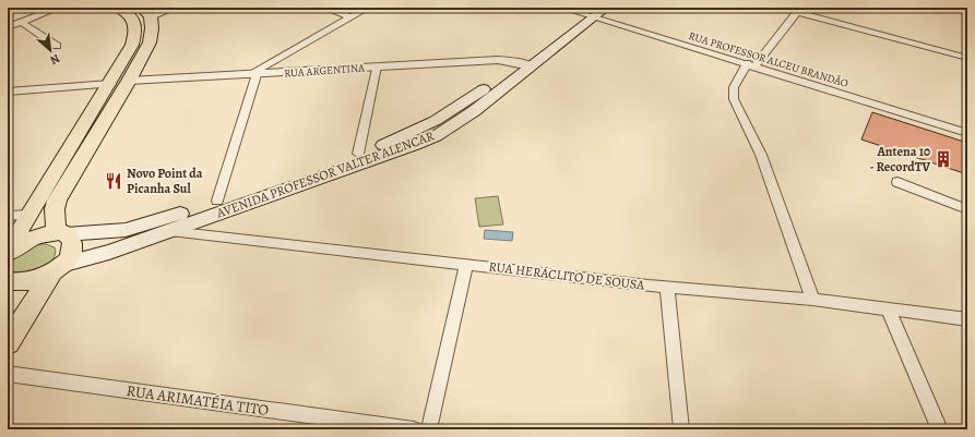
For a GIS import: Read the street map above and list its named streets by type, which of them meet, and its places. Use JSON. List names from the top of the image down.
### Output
{
  "streets": {
    "main road": ["AVENIDA PROFESSOR VALTER ALENCAR"],
    "street": [
      "RUA PROFESSOR ALCEU BRANDÃO",
      "RUA ARGENTINA",
      "RUA HERÁCLITO DE SOUSA",
      "RUA ARIMATÉIA TITO"
    ]
  },
  "crossings": [
    ["RUA PROFESSOR ALCEU BRANDÃO", "AVENIDA PROFESSOR VALTER ALENCAR"],
    ["RUA ARGENTINA", "AVENIDA PROFESSOR VALTER ALENCAR"],
    ["AVENIDA PROFESSOR VALTER ALENCAR", "RUA HERÁCLITO DE SOUSA"]
  ],
  "places": {
    "building": ["Antena 10 - RecordTV"],
    "restaurant": ["Novo Point da Picanha Sul"]
  },
  "north": "bottom right"
}
